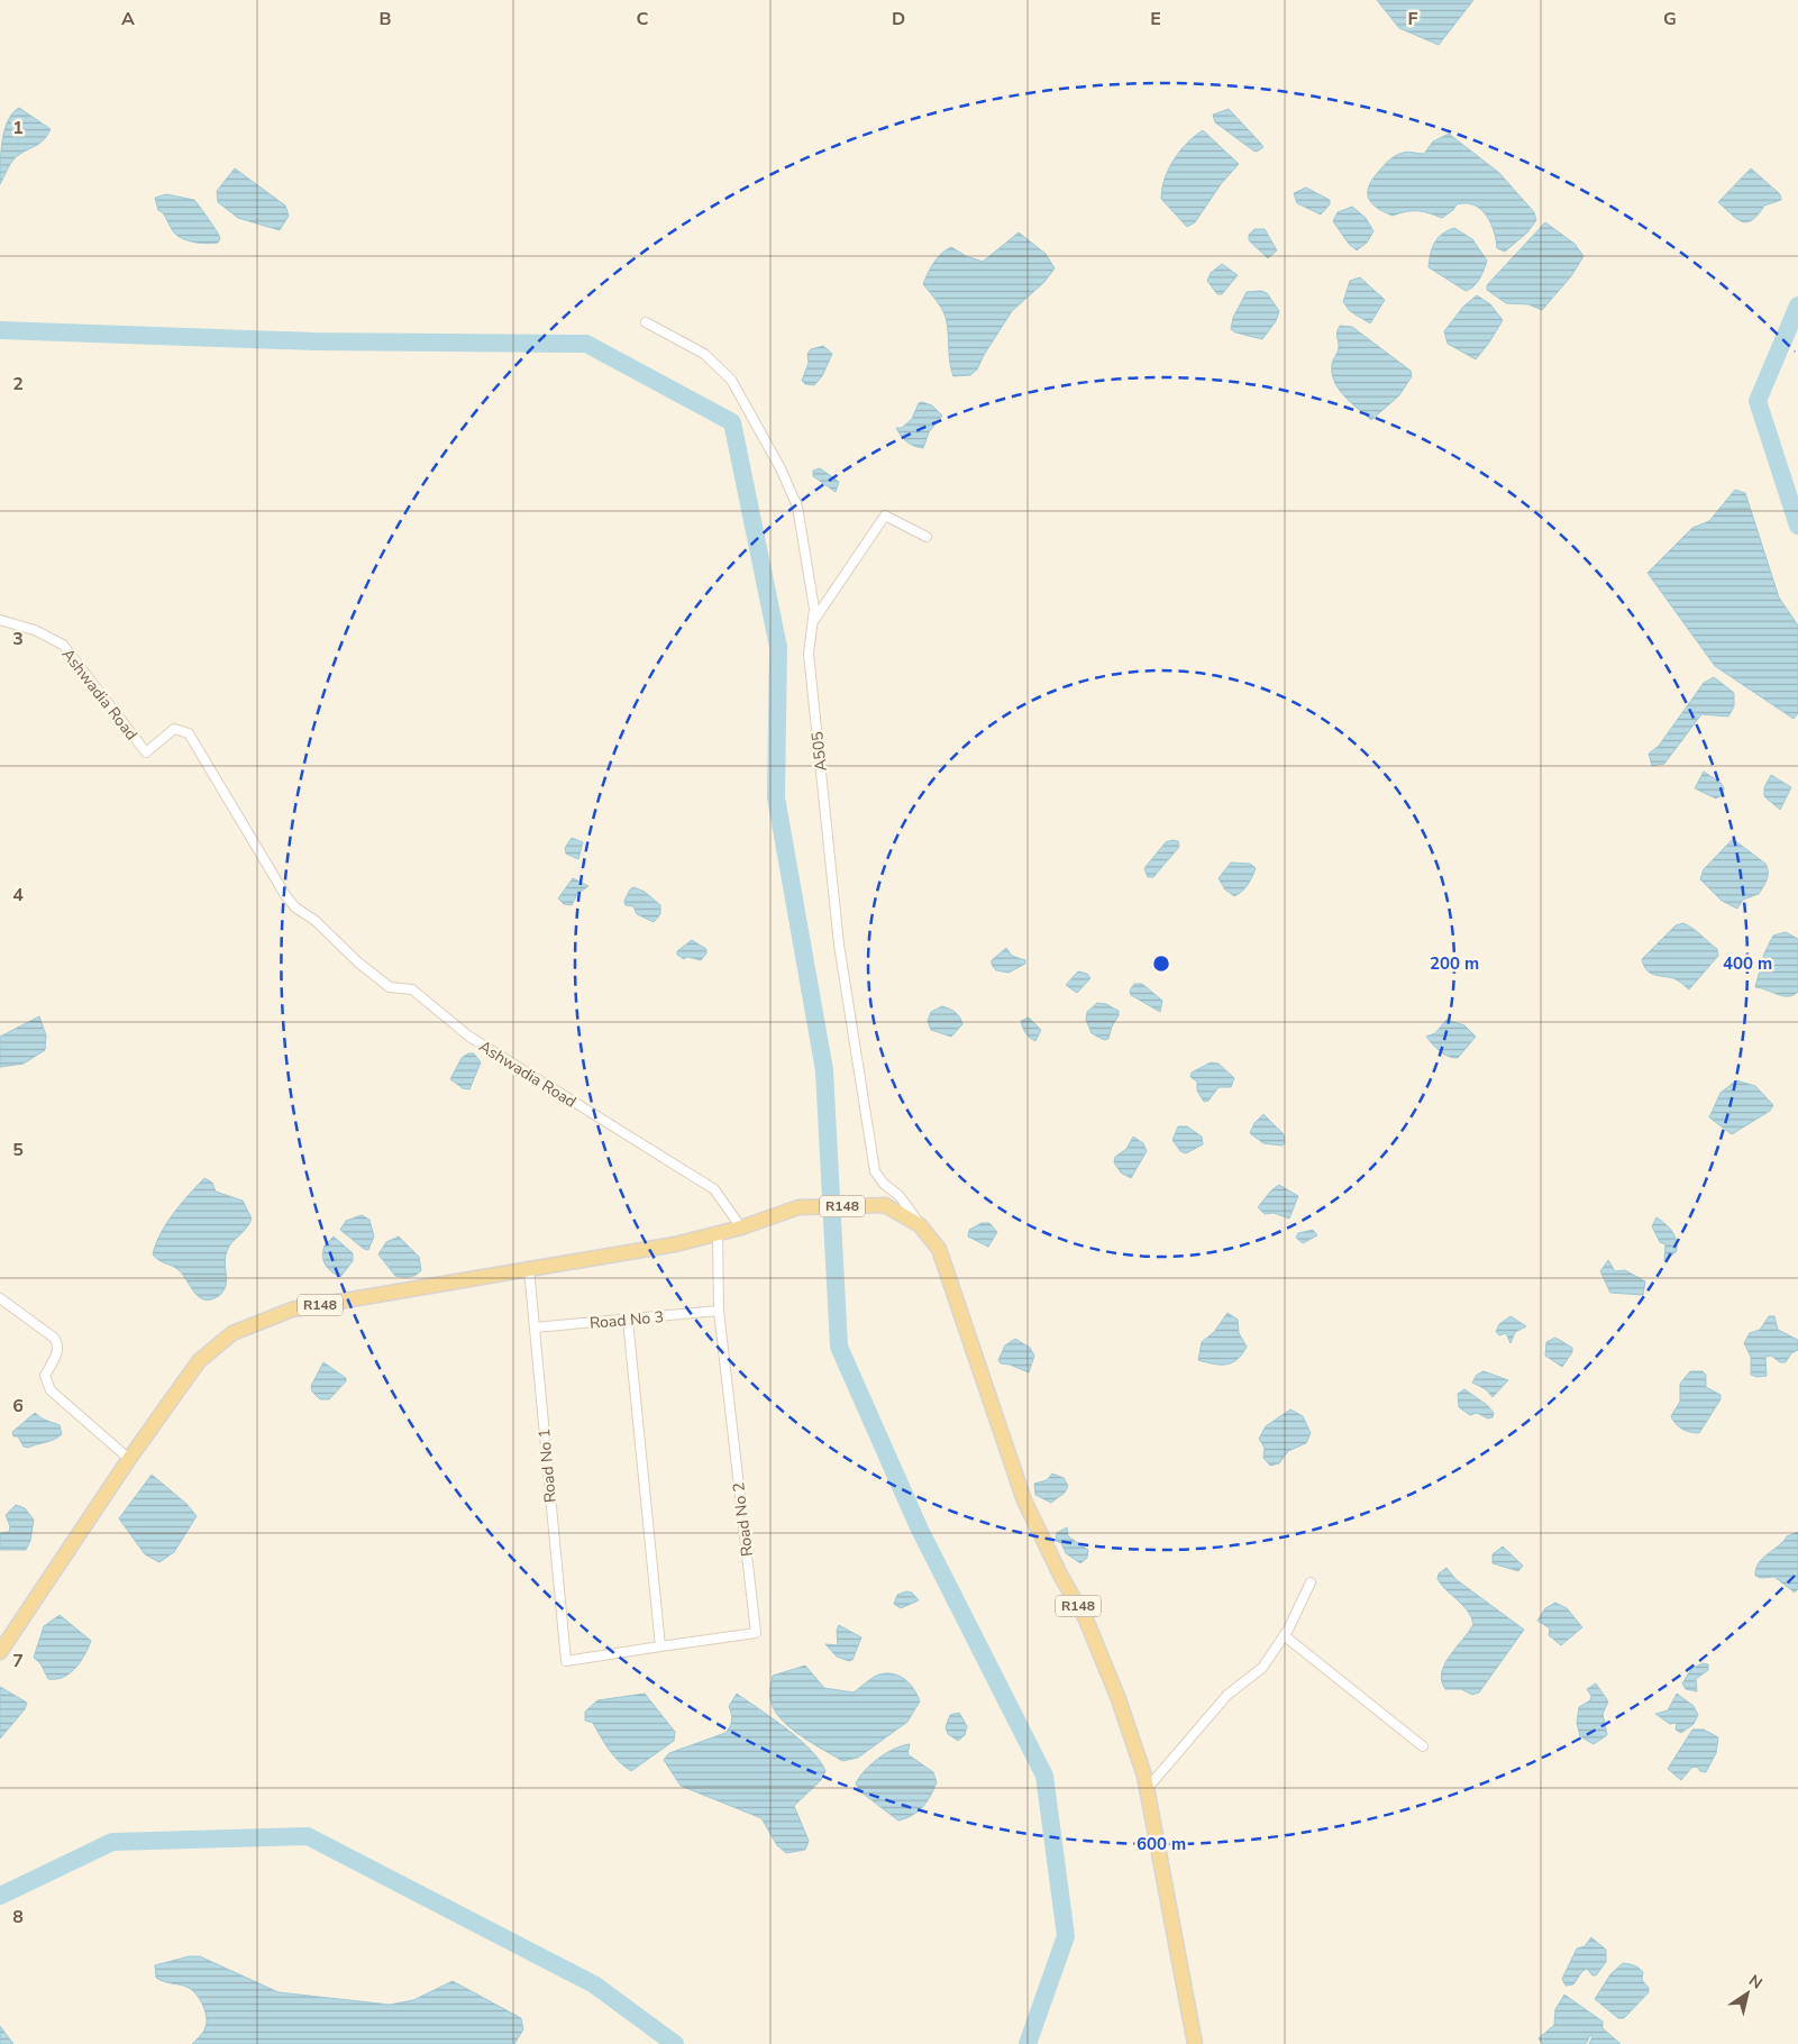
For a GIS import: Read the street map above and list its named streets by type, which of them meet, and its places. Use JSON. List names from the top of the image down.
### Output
{
  "streets": {
    "main road": ["R148"],
    "street": [
      "Ashwadia Road",
      "A505",
      "Road No 3",
      "Road No 1",
      "Road No 2"
    ]
  },
  "crossings": [
    ["Ashwadia Road", "R148"],
    ["A505", "R148"],
    ["R148", "Road No 1"],
    ["Road No 3", "Road No 1"],
    ["Road No 3", "Road No 2"],
    ["Road No 1", "Road No 2"]
  ],
  "north": "top right",
  "grid": {
    "columns": [
      "A",
      "B",
      "C",
      "D",
      "E",
      "F",
      "G"
    ],
    "rows": [
      "1",
      "2",
      "3",
      "4",
      "5",
      "6",
      "7",
      "8"
    ]
  },
  "rings": ["200 m", "400 m", "600 m"]
}
